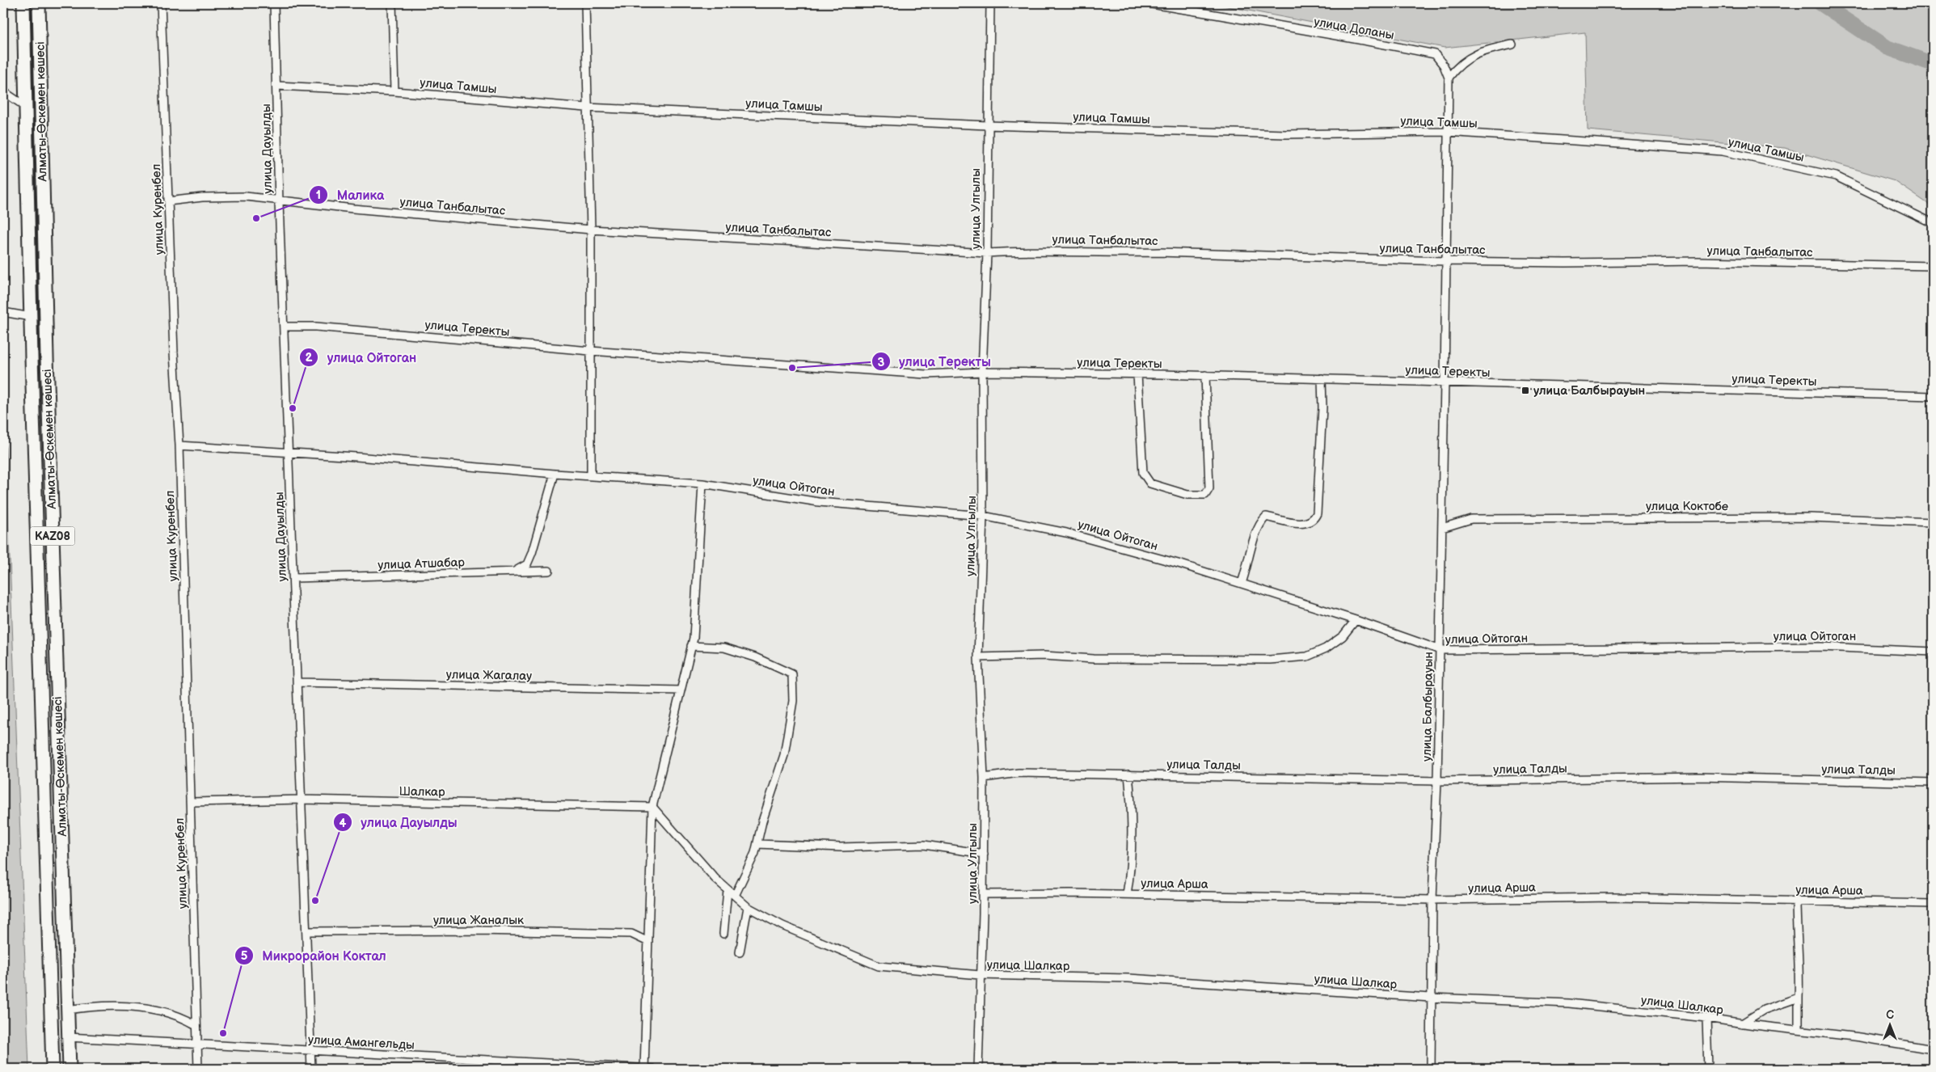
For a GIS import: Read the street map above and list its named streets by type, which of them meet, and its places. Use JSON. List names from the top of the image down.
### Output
{
  "streets": {
    "highway": ["Алматы-Өскемен көшесі", "KAZ08"],
    "street": [
      "улица Доланы",
      "улица Тамшы",
      "улица Дауылды",
      "улица Танбалытас",
      "улица Улгылы",
      "улица Куренбел",
      "улица Теректы",
      "улица Ойтоган",
      "улица Коктобе",
      "улица Атшабар",
      "улица Жагалау",
      "улица Балбырауын",
      "улица Талды",
      "Шалкар",
      "улица Арша",
      "улица Жаналык",
      "улица Шалкар",
      "улица Амангельды"
    ]
  },
  "crossings": [
    ["улица Доланы", "улица Балбырауын"],
    ["улица Тамшы", "улица Дауылды"],
    ["улица Тамшы", "улица Улгылы"],
    ["улица Тамшы", "улица Балбырауын"],
    ["Алматы-Өскемен көшесі", "улица Амангельды"],
    ["улица Дауылды", "улица Танбалытас"],
    ["улица Дауылды", "улица Теректы"],
    ["улица Дауылды", "улица Ойтоган"],
    ["улица Дауылды", "улица Атшабар"],
    ["улица Дауылды", "улица Жагалау"],
    ["улица Дауылды", "Шалкар"],
    ["улица Дауылды", "улица Жаналык"],
    ["улица Дауылды", "улица Амангельды"],
    ["улица Танбалытас", "улица Улгылы"],
    ["улица Танбалытас", "улица Куренбел"],
    ["улица Танбалытас", "улица Балбырауын"],
    ["улица Улгылы", "улица Теректы"],
    ["улица Улгылы", "улица Ойтоган"],
    ["улица Улгылы", "улица Талды"],
    ["улица Улгылы", "улица Арша"],
    ["улица Улгылы", "улица Шалкар"],
    ["улица Куренбел", "улица Ойтоган"],
    ["улица Куренбел", "Шалкар"],
    ["улица Куренбел", "улица Амангельды"],
    ["улица Теректы", "улица Балбырауын"],
    ["улица Ойтоган", "улица Балбырауын"],
    ["улица Коктобе", "улица Балбырауын"],
    ["улица Балбырауын", "улица Талды"],
    ["улица Балбырауын", "улица Арша"],
    ["улица Балбырауын", "улица Шалкар"],
    ["Шалкар", "улица Шалкар"]
  ],
  "places": {
    "other": [
      "Малика",
      "улица Теректы",
      "улица Ойтоган",
      "улица Дауылды",
      "Микрорайон Коктал"
    ],
    "transit": ["улица Балбырауын"]
  },
  "north": "top"
}
